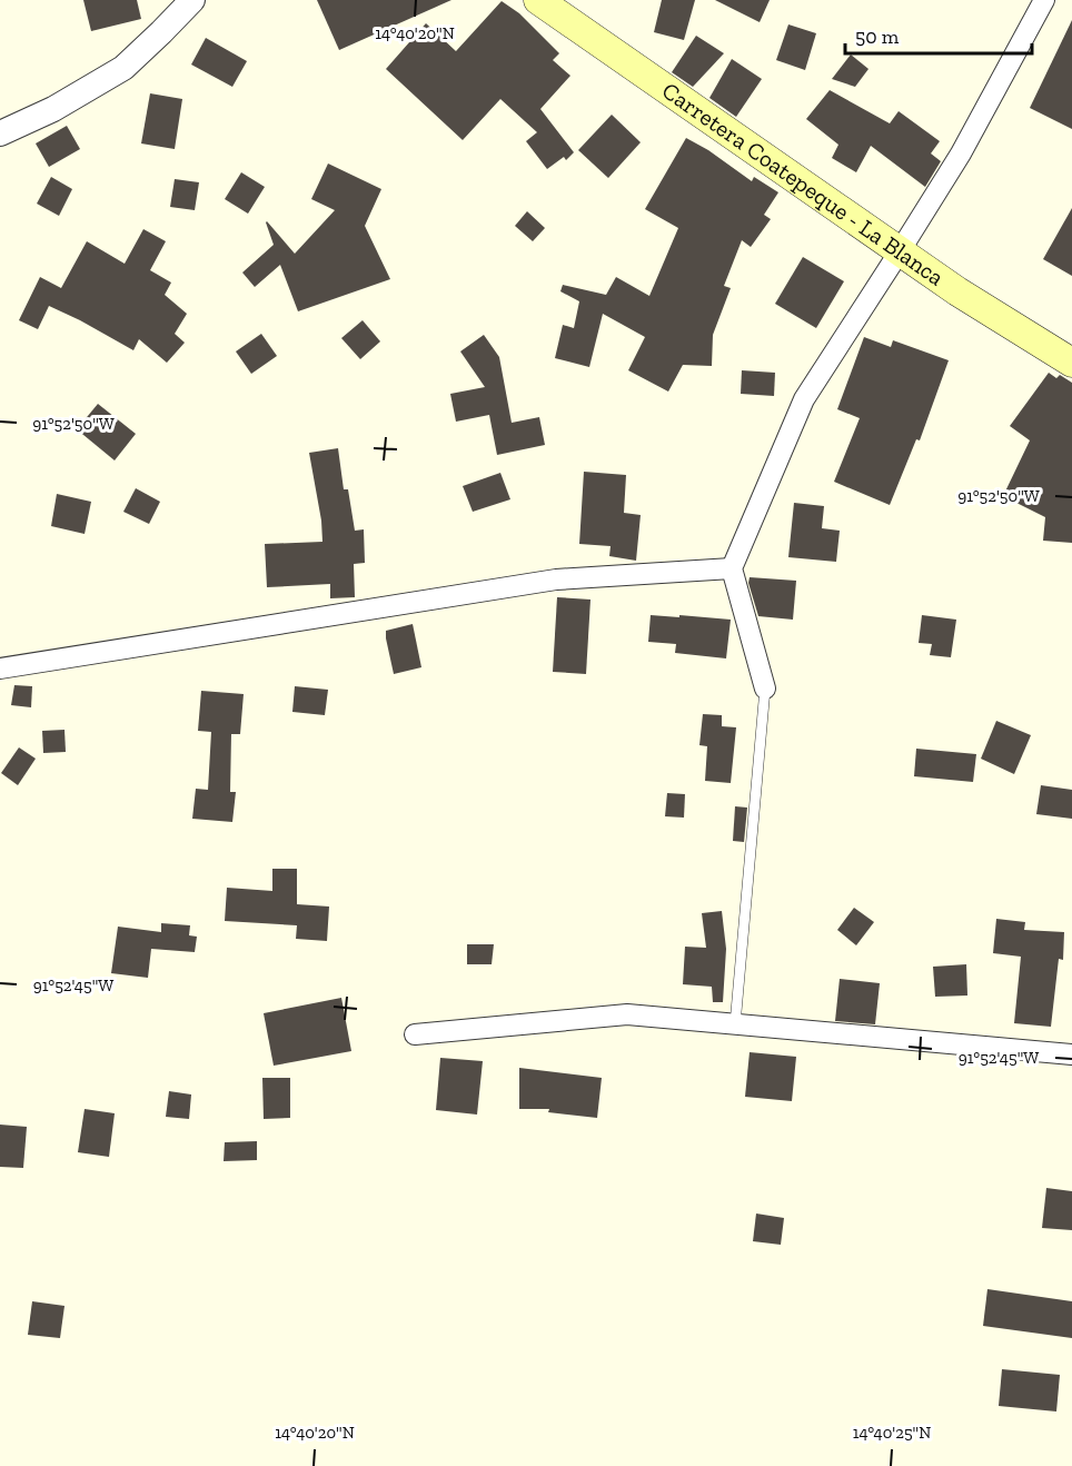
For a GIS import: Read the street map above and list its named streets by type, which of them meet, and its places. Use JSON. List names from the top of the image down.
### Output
{
  "streets": {
    "main road": ["Carretera Coatepeque - La Blanca"]
  },
  "scale_bar": "50 m",
  "coordinates": [
    "14°40'20\"N",
    "91°52'50\"W",
    "91°52'45\"W",
    "14°40'25\"N"
  ]
}
